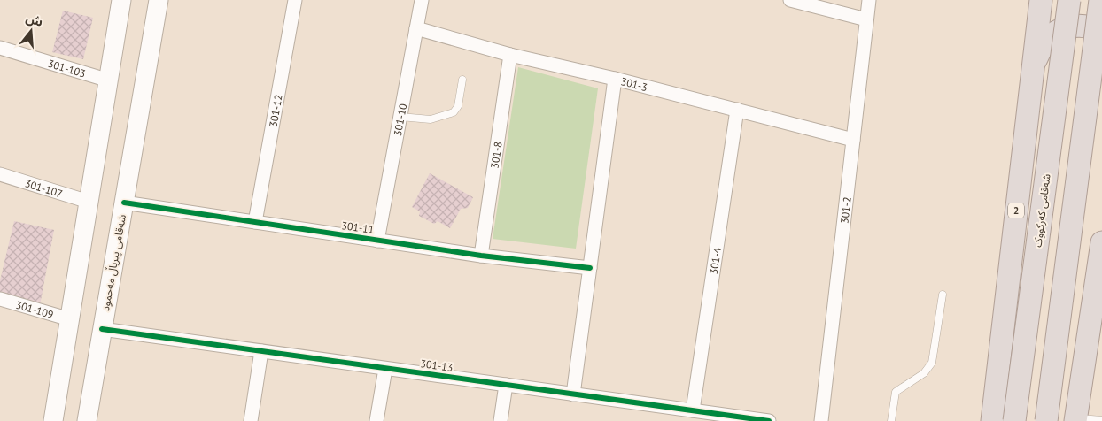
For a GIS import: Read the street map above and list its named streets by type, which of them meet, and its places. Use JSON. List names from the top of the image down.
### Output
{
  "streets": {
    "highway": ["2", "شەقامی کەرکووک"],
    "main road": ["شەقامی پیرباڵ مەحمود"],
    "street": [
      "301-103",
      "301-3",
      "301-12",
      "301-10",
      "301-8",
      "301-107",
      "301-2",
      "301-11",
      "301-4",
      "301-109",
      "301-13"
    ]
  },
  "crossings": [
    ["301-3", "301-10"],
    ["301-3", "301-8"],
    ["301-3", "301-2"],
    ["301-3", "301-4"],
    ["301-12", "301-11"],
    ["301-10", "301-11"],
    ["301-8", "301-11"],
    ["301-11", "شەقامی پیرباڵ مەحمود"],
    ["301-4", "301-13"],
    ["شەقامی پیرباڵ مەحمود", "301-13"]
  ],
  "north": "top"
}
